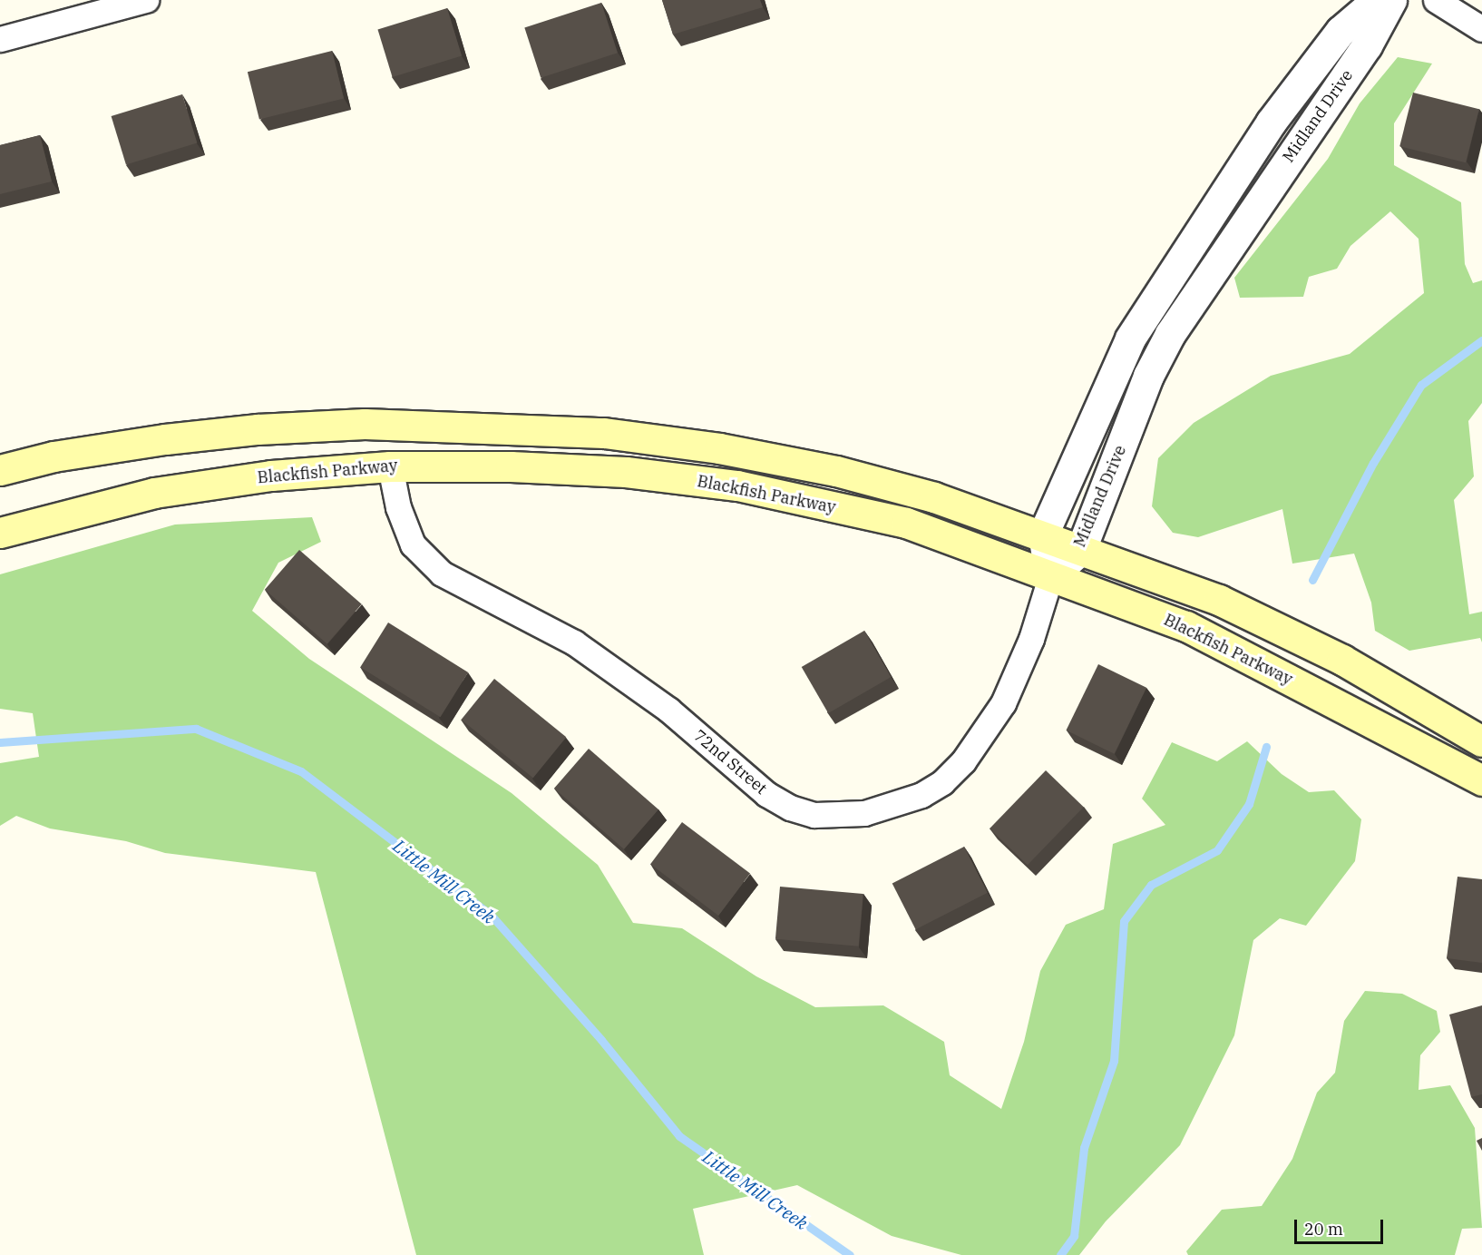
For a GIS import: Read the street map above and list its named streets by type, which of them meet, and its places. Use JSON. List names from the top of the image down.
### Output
{
  "streets": {
    "main road": ["Blackfish Parkway"],
    "street": ["Midland Drive", "72nd Street"]
  },
  "crossings": [
    ["Midland Drive", "Blackfish Parkway"],
    ["Midland Drive", "72nd Street"],
    ["Blackfish Parkway", "72nd Street"]
  ],
  "water": ["Little Mill Creek"],
  "scale_bar": "20 m"
}
